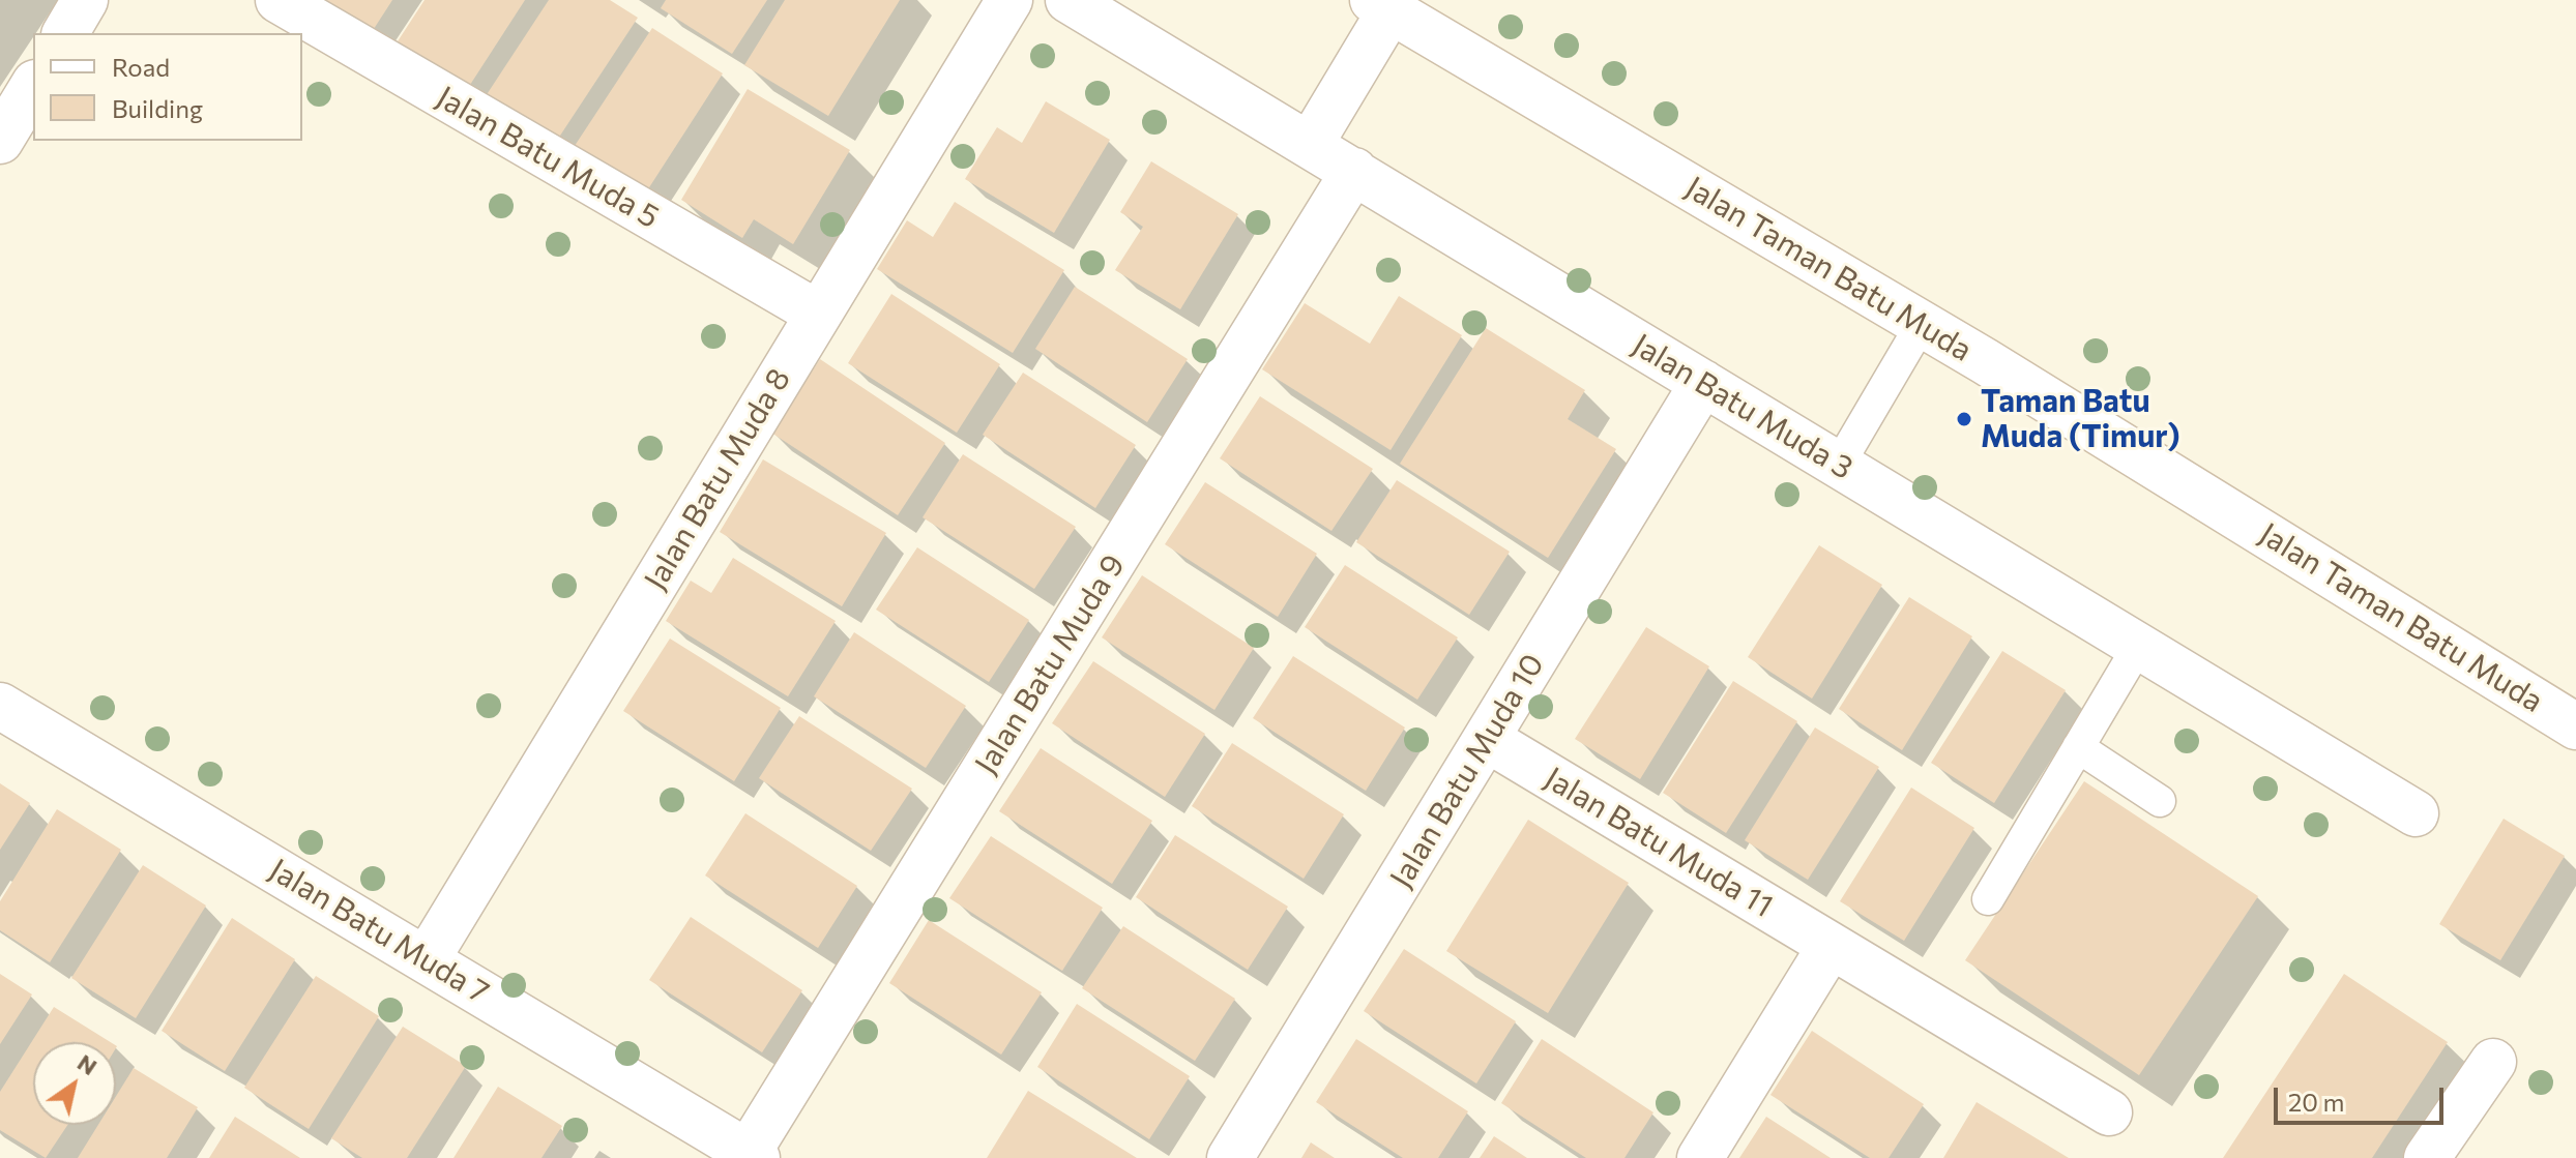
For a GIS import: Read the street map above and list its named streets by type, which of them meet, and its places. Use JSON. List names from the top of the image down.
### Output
{
  "streets": {
    "street": [
      "Jalan Batu Muda 5",
      "Jalan Taman Batu Muda",
      "Jalan Batu Muda 3",
      "Jalan Batu Muda 8",
      "Jalan Batu Muda 9",
      "Jalan Batu Muda 10",
      "Jalan Batu Muda 11",
      "Jalan Batu Muda 7"
    ]
  },
  "crossings": [
    ["Jalan Batu Muda 5", "Jalan Batu Muda 8"],
    ["Jalan Batu Muda 3", "Jalan Batu Muda 9"],
    ["Jalan Batu Muda 3", "Jalan Batu Muda 10"],
    ["Jalan Batu Muda 8", "Jalan Batu Muda 7"],
    ["Jalan Batu Muda 9", "Jalan Batu Muda 7"],
    ["Jalan Batu Muda 10", "Jalan Batu Muda 11"]
  ],
  "places": ["Taman Batu Muda (Timur)"],
  "legend": ["Road", "Building"],
  "scale_bar": "20 m",
  "north": "top right"
}
